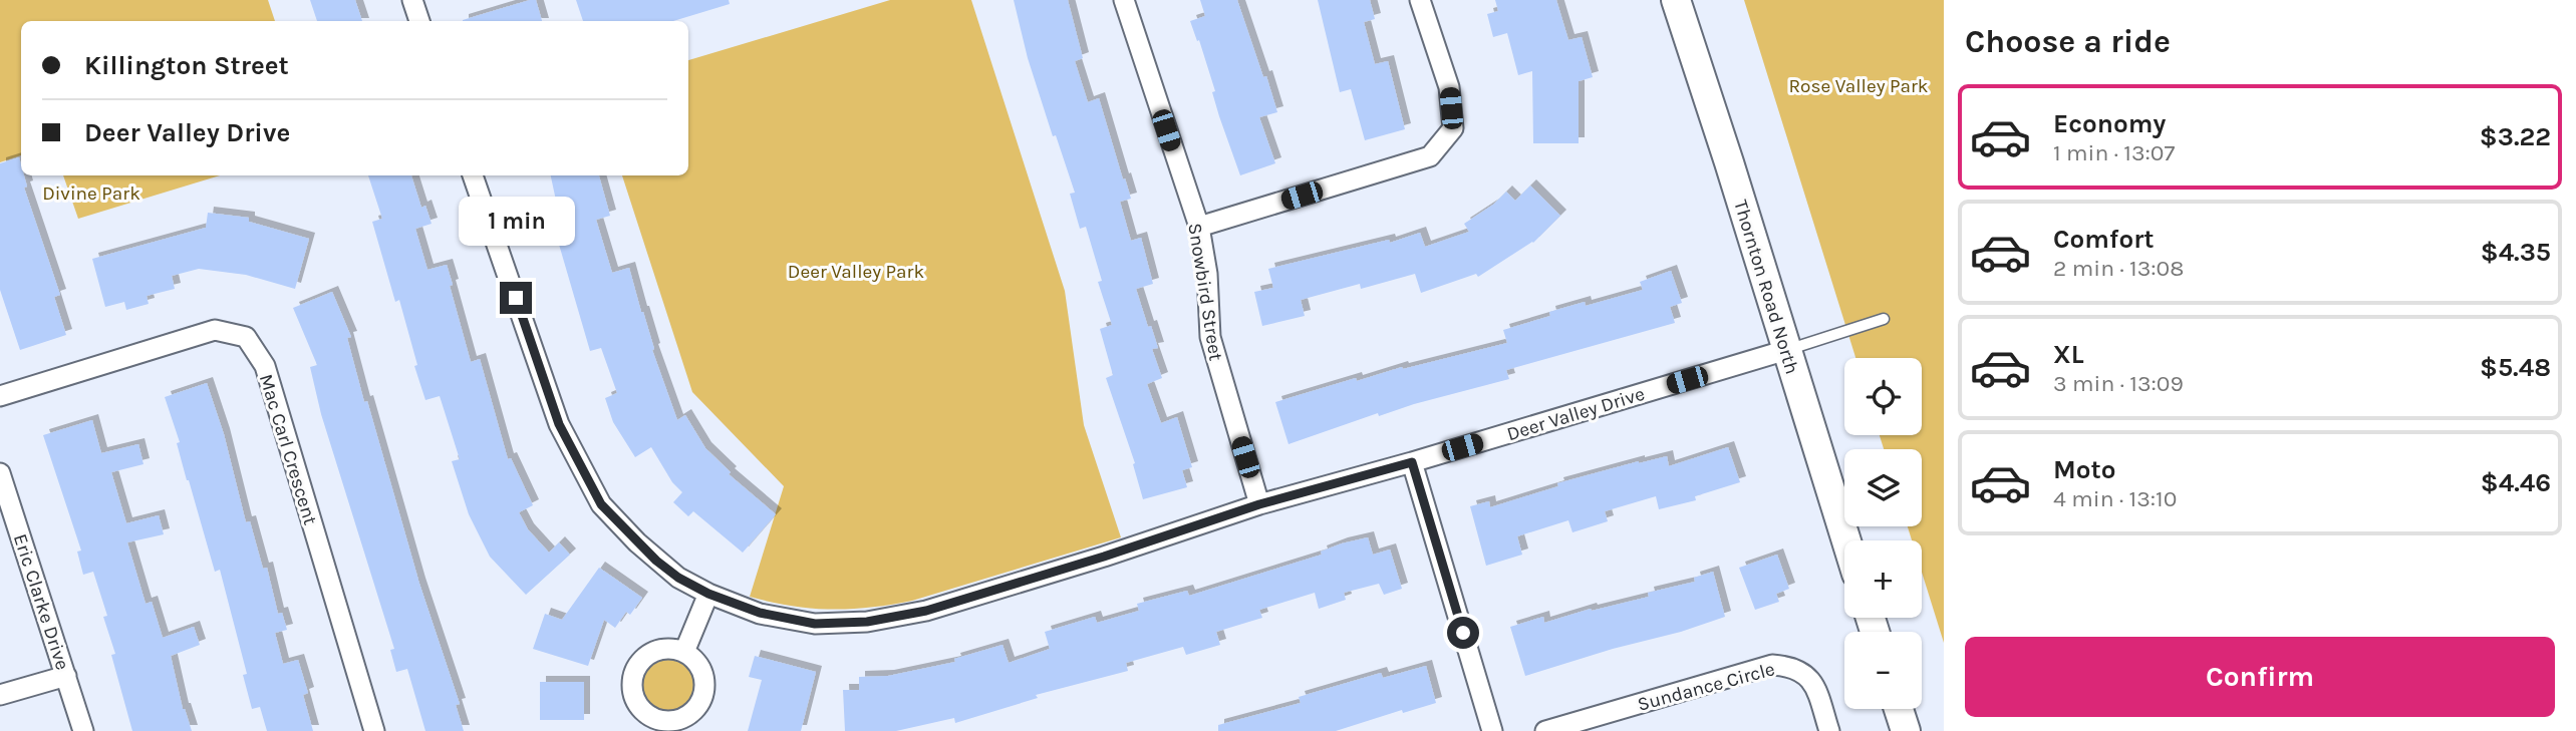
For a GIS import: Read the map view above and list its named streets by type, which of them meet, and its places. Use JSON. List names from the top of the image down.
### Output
{
  "streets": {
    "main road": ["Thornton Road North"],
    "street": [
      "Snowbird Street",
      "Deer Valley Drive",
      "Mac Carl Crescent",
      "Eric Clarke Drive",
      "Sundance Circle"
    ]
  },
  "crossings": [
    ["Thornton Road North", "Deer Valley Drive"],
    ["Snowbird Street", "Deer Valley Drive"]
  ],
  "parks": ["Rose Valley Park", "Divine Park", "Deer Valley Park"],
  "page": {
    "heading": "Choose a ride",
    "banner": ["Killington Street", "Deer Valley Drive"],
    "list": [
      {
        "name": "Economy",
        "note": "1 min · 13:07",
        "value": "$3.22"
      },
      {
        "name": "Comfort",
        "note": "2 min · 13:08",
        "value": "$4.35"
      },
      {
        "name": "XL",
        "note": "3 min · 13:09",
        "value": "$5.48"
      },
      {
        "name": "Moto",
        "note": "4 min · 13:10",
        "value": "$4.46"
      }
    ],
    "bubble": "1 min",
    "map_buttons": ["+", "−"],
    "buttons": "Confirm"
  }
}
